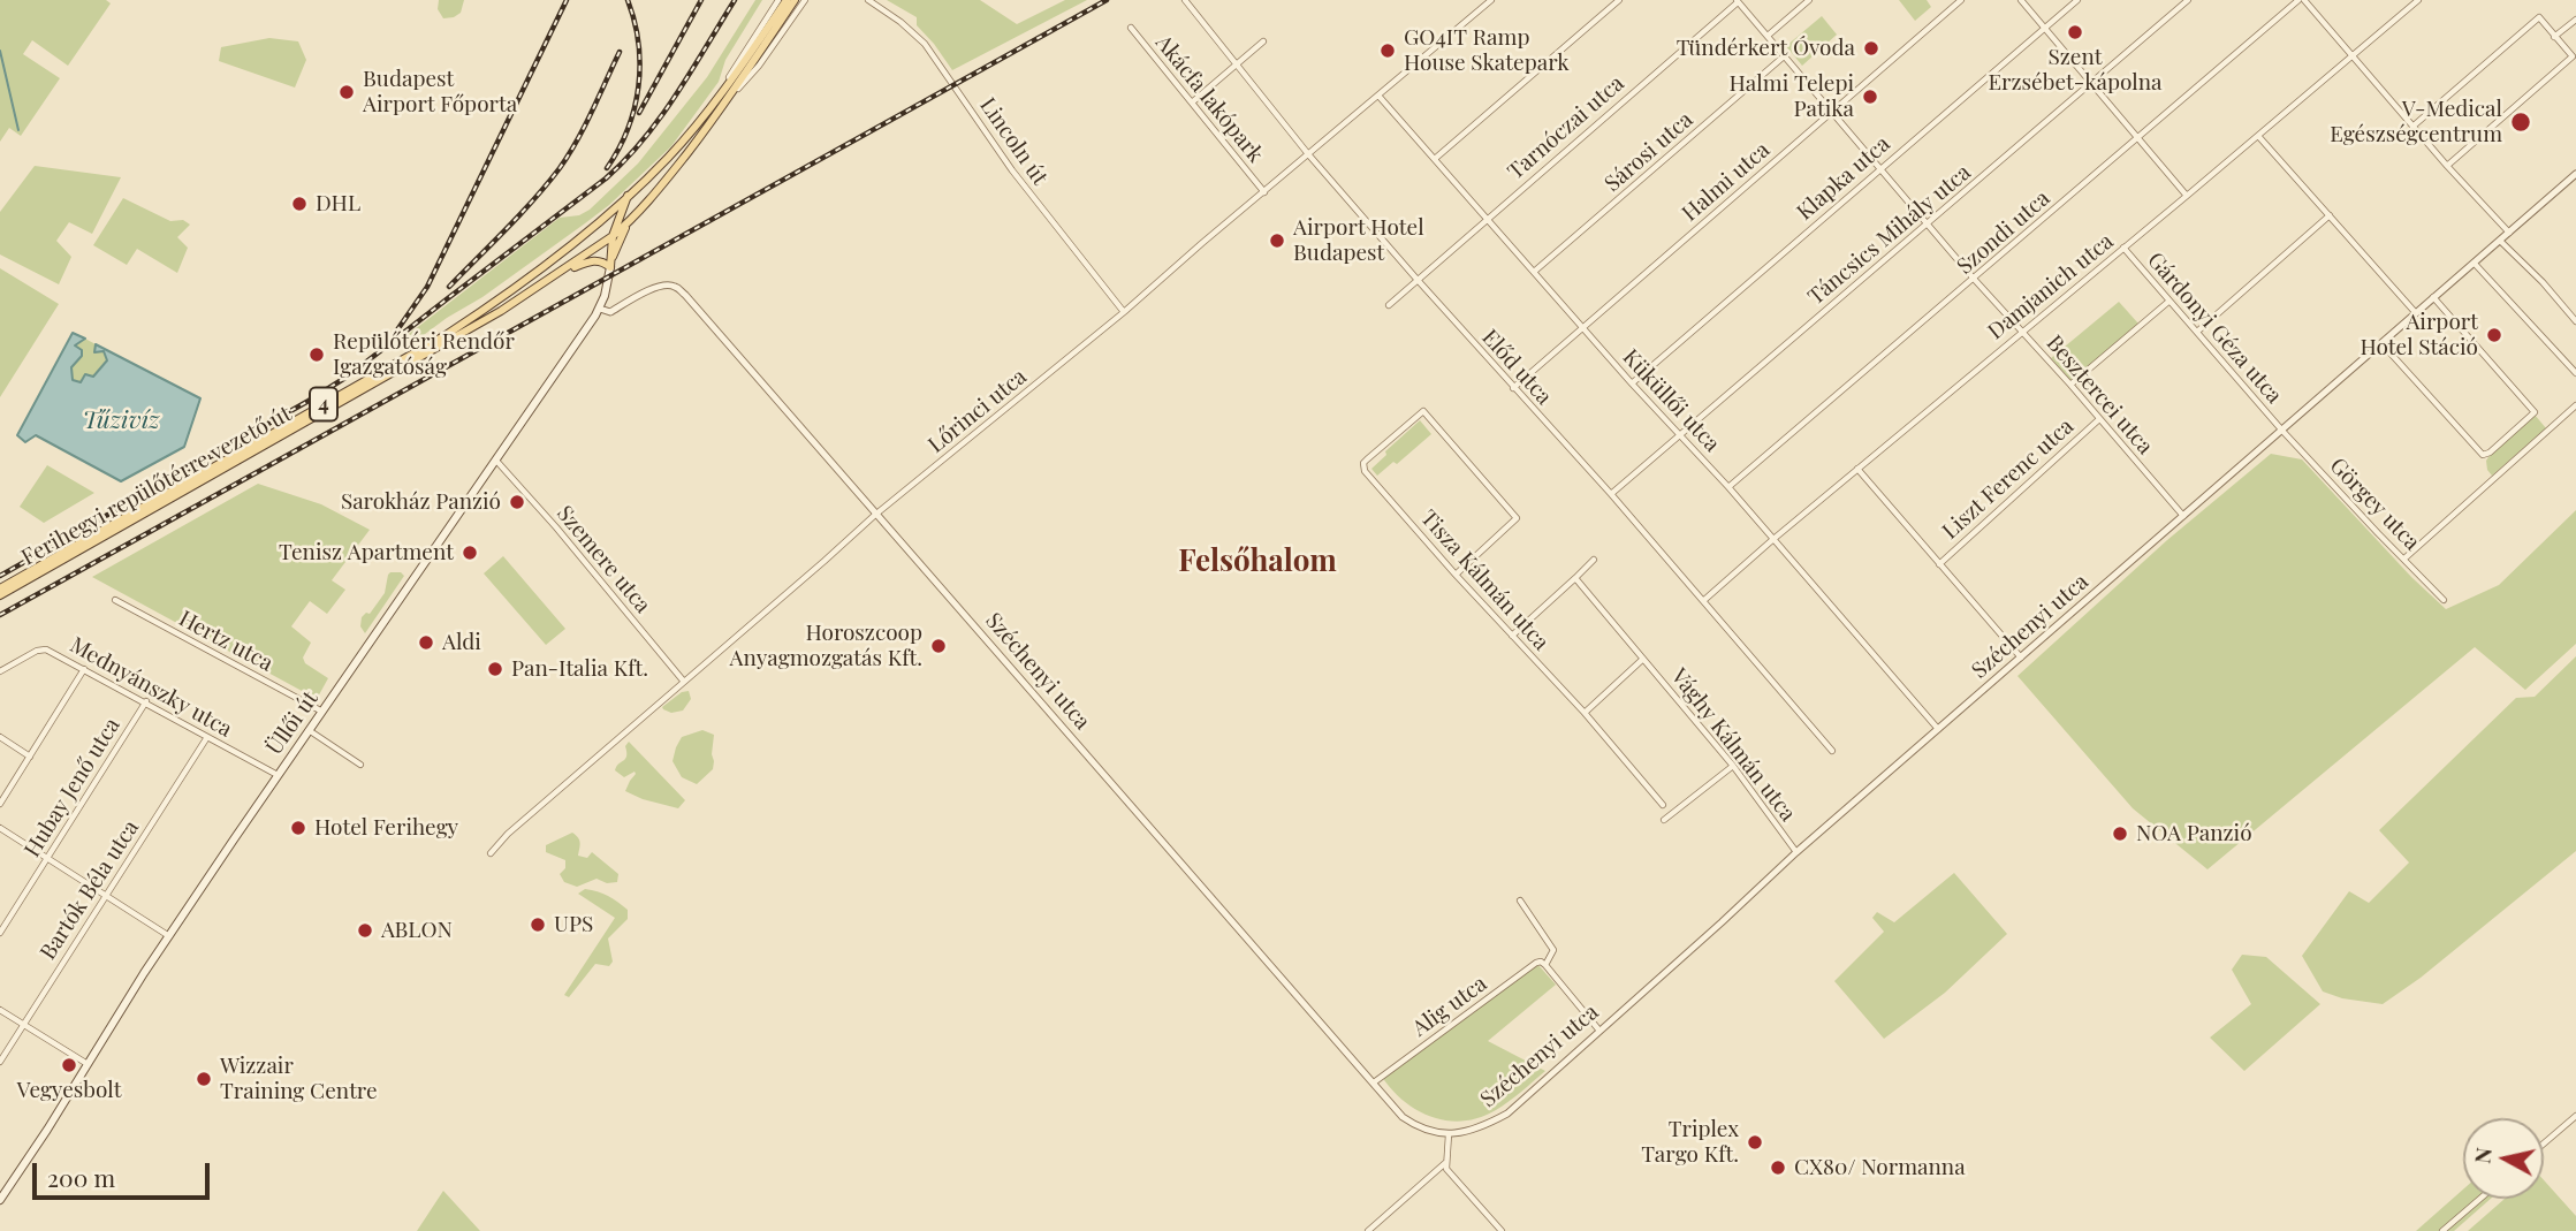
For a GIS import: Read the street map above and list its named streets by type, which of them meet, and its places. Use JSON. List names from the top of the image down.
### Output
{
  "streets": {
    "main road": ["4", "Ferihegyi repülőtérre vezető út", "Üllői út"],
    "street": [
      "Akácfa lakópark",
      "Tarnóczai utca",
      "Lincoln út",
      "Sárosi utca",
      "Klapka utca",
      "Halmi utca",
      "Szondi utca",
      "Táncsics Mihály utca",
      "Damjanich utca",
      "Gárdonyi Géza utca",
      "Előd utca",
      "Besztercei utca",
      "Küküllői utca",
      "Lőrinci utca",
      "Liszt Ferenc utca",
      "Görgey utca",
      "Szemere utca",
      "Tisza Kálmán utca",
      "Széchenyi utca",
      "Hertz utca",
      "Mednyánszky utca",
      "Vághy Kálmán utca",
      "Hubay Jenő utca",
      "Bartók Béla utca",
      "Alig utca"
    ]
  },
  "crossings": [
    ["Akácfa lakópark", "Lőrinci utca"],
    ["Tarnóczai utca", "Előd utca"],
    ["Tarnóczai utca", "Küküllői utca"],
    ["Lincoln út", "Lőrinci utca"],
    ["Sárosi utca", "Besztercei utca"],
    ["Sárosi utca", "Küküllői utca"],
    ["Klapka utca", "Besztercei utca"],
    ["Klapka utca", "Küküllői utca"],
    ["Halmi utca", "Előd utca"],
    ["Halmi utca", "Besztercei utca"],
    ["Halmi utca", "Küküllői utca"],
    ["Szondi utca", "Besztercei utca"],
    ["Szondi utca", "Küküllői utca"],
    ["Táncsics Mihály utca", "Előd utca"],
    ["Táncsics Mihály utca", "Besztercei utca"],
    ["Táncsics Mihály utca", "Küküllői utca"],
    ["Damjanich utca", "Gárdonyi Géza utca"],
    ["Damjanich utca", "Előd utca"],
    ["Damjanich utca", "Besztercei utca"],
    ["Damjanich utca", "Küküllői utca"],
    ["Gárdonyi Géza utca", "Görgey utca"],
    ["Gárdonyi Géza utca", "Széchenyi utca"],
    ["Előd utca", "Lőrinci utca"],
    ["Besztercei utca", "Liszt Ferenc utca"],
    ["Besztercei utca", "Széchenyi utca"],
    ["Küküllői utca", "Lőrinci utca"],
    ["Küküllői utca", "Széchenyi utca"],
    ["Lőrinci utca", "Szemere utca"],
    ["Lőrinci utca", "Széchenyi utca"],
    ["Görgey utca", "Széchenyi utca"],
    ["Szemere utca", "Üllői út"],
    ["Széchenyi utca", "Üllői út"],
    ["Széchenyi utca", "Vághy Kálmán utca"],
    ["Széchenyi utca", "Alig utca"],
    ["Hertz utca", "Üllői út"],
    ["Mednyánszky utca", "Üllői út"],
    ["Mednyánszky utca", "Hubay Jenő utca"],
    ["Mednyánszky utca", "Bartók Béla utca"]
  ],
  "districts": ["Felsőhalom"],
  "water": ["Tűzivíz"],
  "places": [
    "Szent Erzsébet-kápolna",
    "Tündérkert Óvoda",
    "GO4IT Ramp House Skatepark",
    "Budapest Airport Főporta",
    "Halmi Telepi Patika",
    "V-Medical Egészségcentrum",
    "DHL",
    "Airport Hotel Budapest",
    "Airport Hotel Stáció",
    "Repülőtéri Rendőr Igazgatóság",
    "Sarokház Panzió",
    "Tenisz Apartment",
    "Aldi",
    "Horoszcoop Anyagmozgatás Kft.",
    "Pan-Italia Kft.",
    "Hotel Ferihegy",
    "NOA Panzió",
    "UPS",
    "ABLON",
    "Vegyesbolt",
    "Wizzair Training Centre",
    "Triplex Targo Kft.",
    "CX80/ Normanna"
  ],
  "scale_bar": "200 m",
  "north": "left"
}
